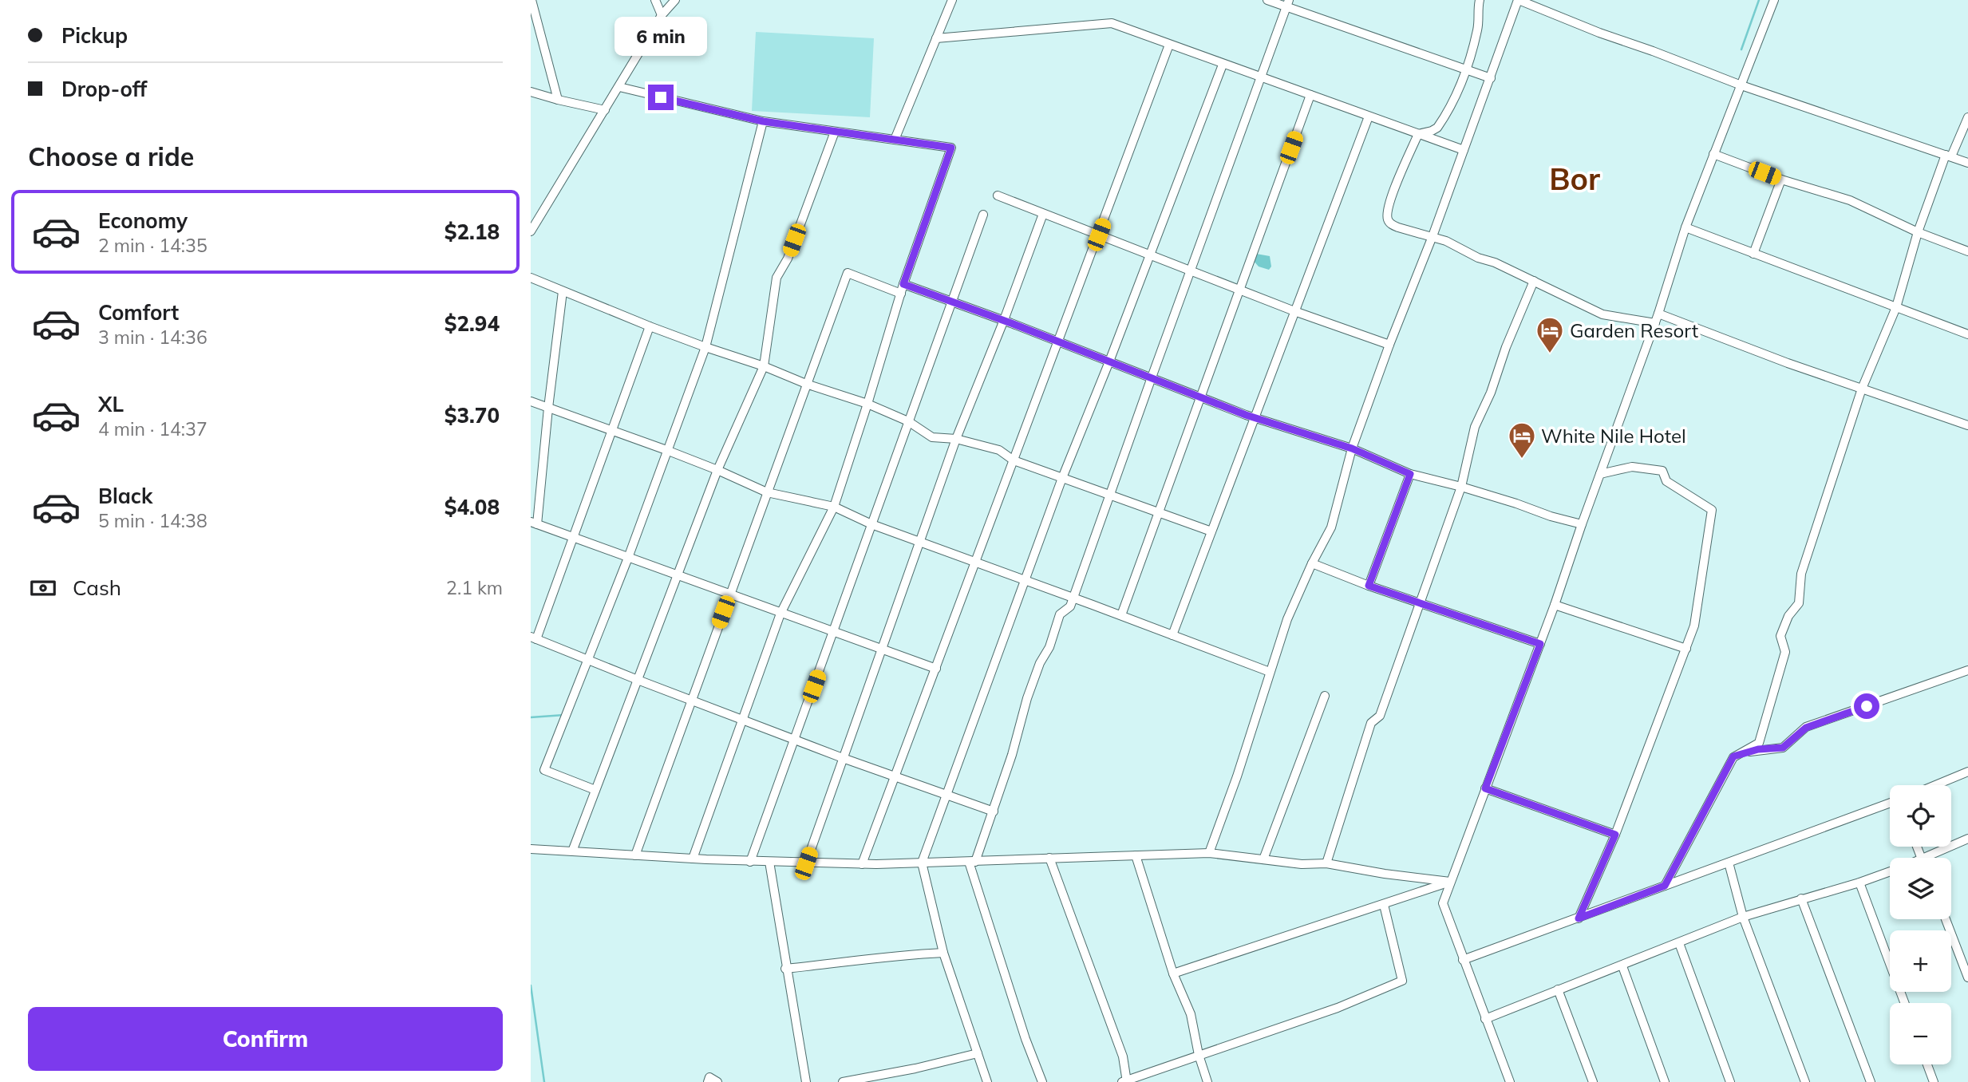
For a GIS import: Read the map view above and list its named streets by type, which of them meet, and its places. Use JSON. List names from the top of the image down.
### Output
{
  "districts": ["Bor"],
  "places": {
    "hotel": ["Garden Resort", "White Nile Hotel"]
  },
  "page": {
    "banner": ["Pickup", "Drop-off"],
    "bubble": "6 min",
    "heading": "Choose a ride",
    "list": [
      {
        "name": "Economy",
        "note": "2 min · 14:35",
        "value": "$2.18"
      },
      {
        "name": "Comfort",
        "note": "3 min · 14:36",
        "value": "$2.94"
      },
      {
        "name": "XL",
        "note": "4 min · 14:37",
        "value": "$3.70"
      },
      {
        "name": "Black",
        "note": "5 min · 14:38",
        "value": "$4.08"
      }
    ],
    "pay": ["Cash", "2.1 km"],
    "map_buttons": ["+", "−"],
    "buttons": "Confirm"
  }
}
